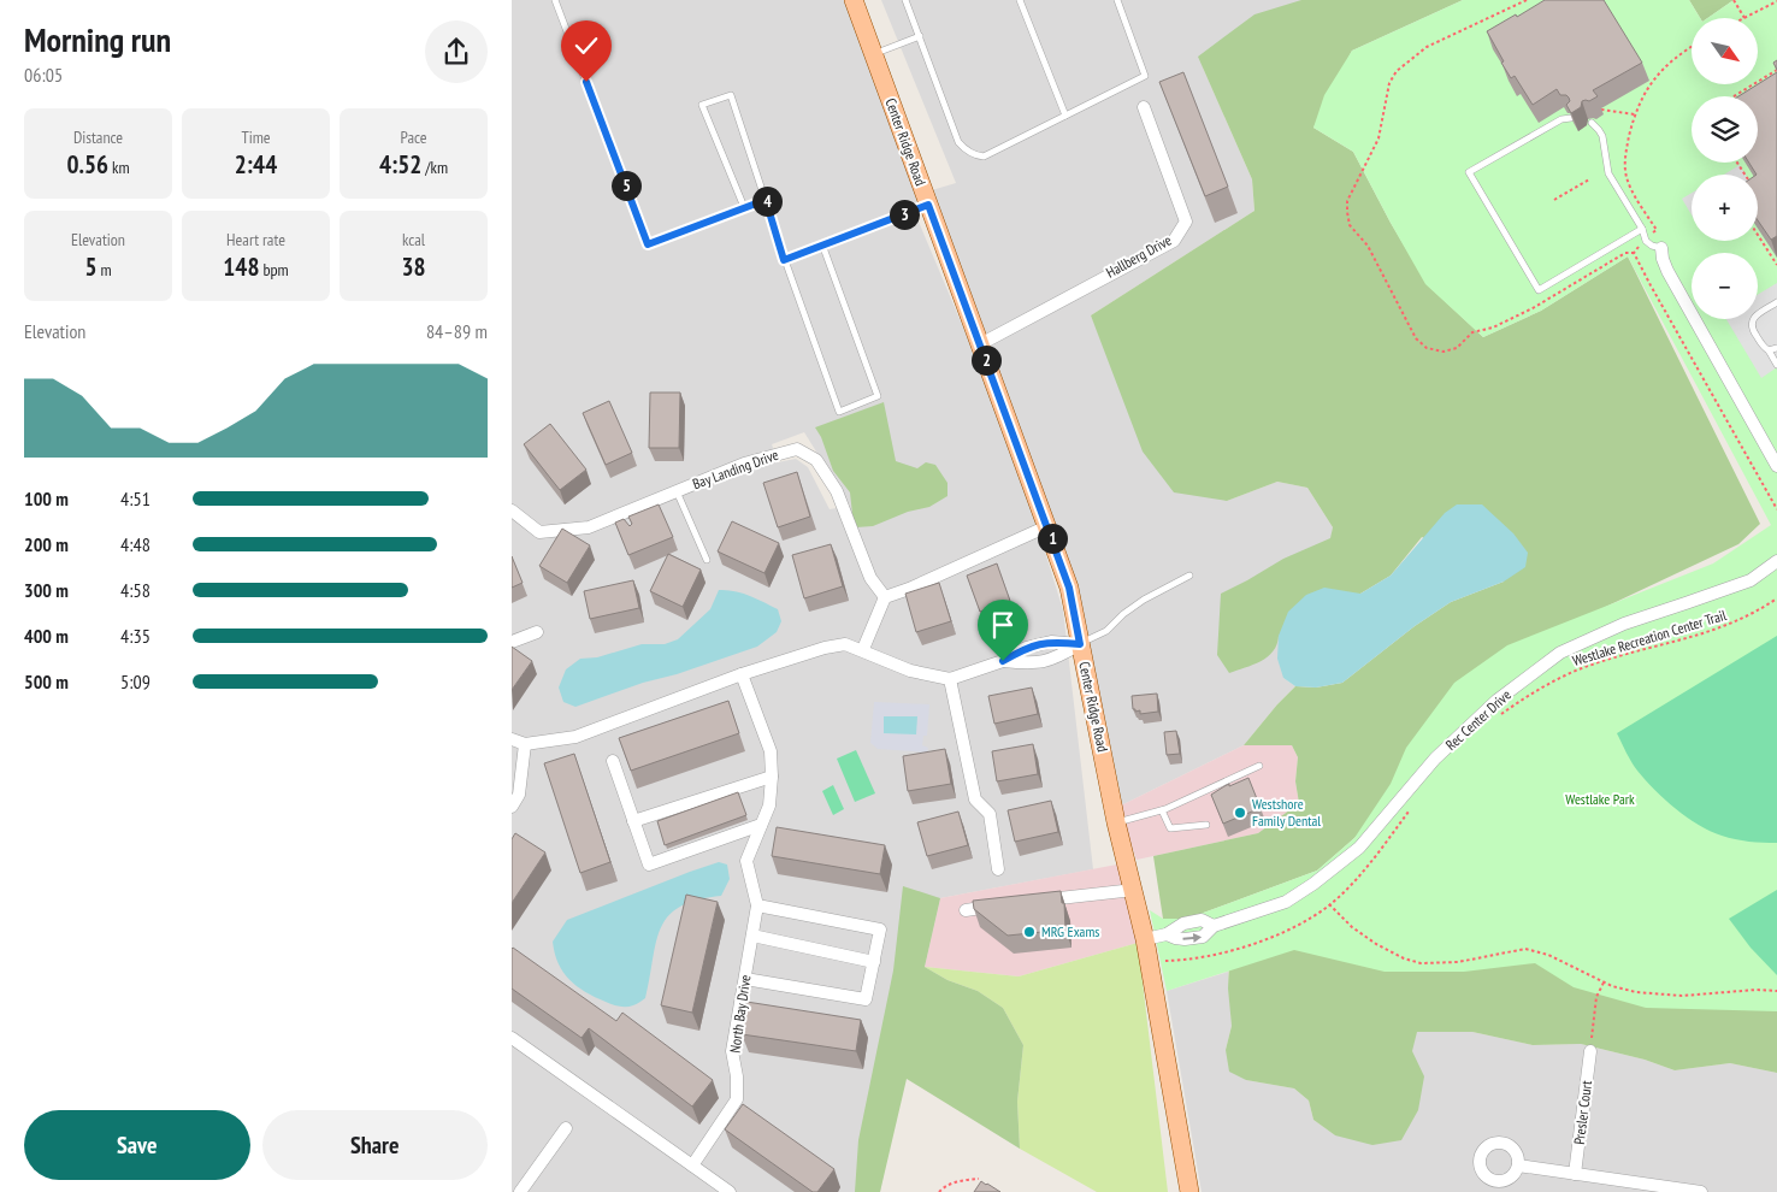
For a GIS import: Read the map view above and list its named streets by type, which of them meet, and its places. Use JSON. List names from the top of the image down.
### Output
{
  "streets": {
    "main road": ["Center Ridge Road"],
    "street": [
      "Hallberg Drive",
      "Bay Landing Drive",
      "Rec Center Drive",
      "North Bay Drive",
      "Presler Court"
    ],
    "path": ["Westlake Recreation Center Trail"]
  },
  "crossings": [
    ["Center Ridge Road", "Hallberg Drive"],
    ["Center Ridge Road", "Rec Center Drive"]
  ],
  "parks": ["Westlake Park"],
  "places": ["Westshore Family Dental", "MRG Exams"],
  "north": "bottom right",
  "page": {
    "heading": ["Morning run", "06:05"],
    "map_buttons": ["+", "−"],
    "stats": [
      ["Distance", "0.56 km"],
      ["Time", "2:44"],
      ["Pace", "4:52 /km"],
      ["Elevation", "5 m"],
      ["Heart rate", "148 bpm"],
      ["kcal", "38"]
    ],
    "pins": [
      "5",
      "4",
      "3",
      "2",
      "1"
    ],
    "chart": ["Elevation", "84–89 m"],
    "list": [
      {
        "name": "100 m",
        "note": "4:51"
      },
      {
        "name": "200 m",
        "note": "4:48"
      },
      {
        "name": "300 m",
        "note": "4:58"
      },
      {
        "name": "400 m",
        "note": "4:35"
      },
      {
        "name": "500 m",
        "note": "5:09"
      }
    ],
    "buttons": ["Save", "Share"]
  }
}
